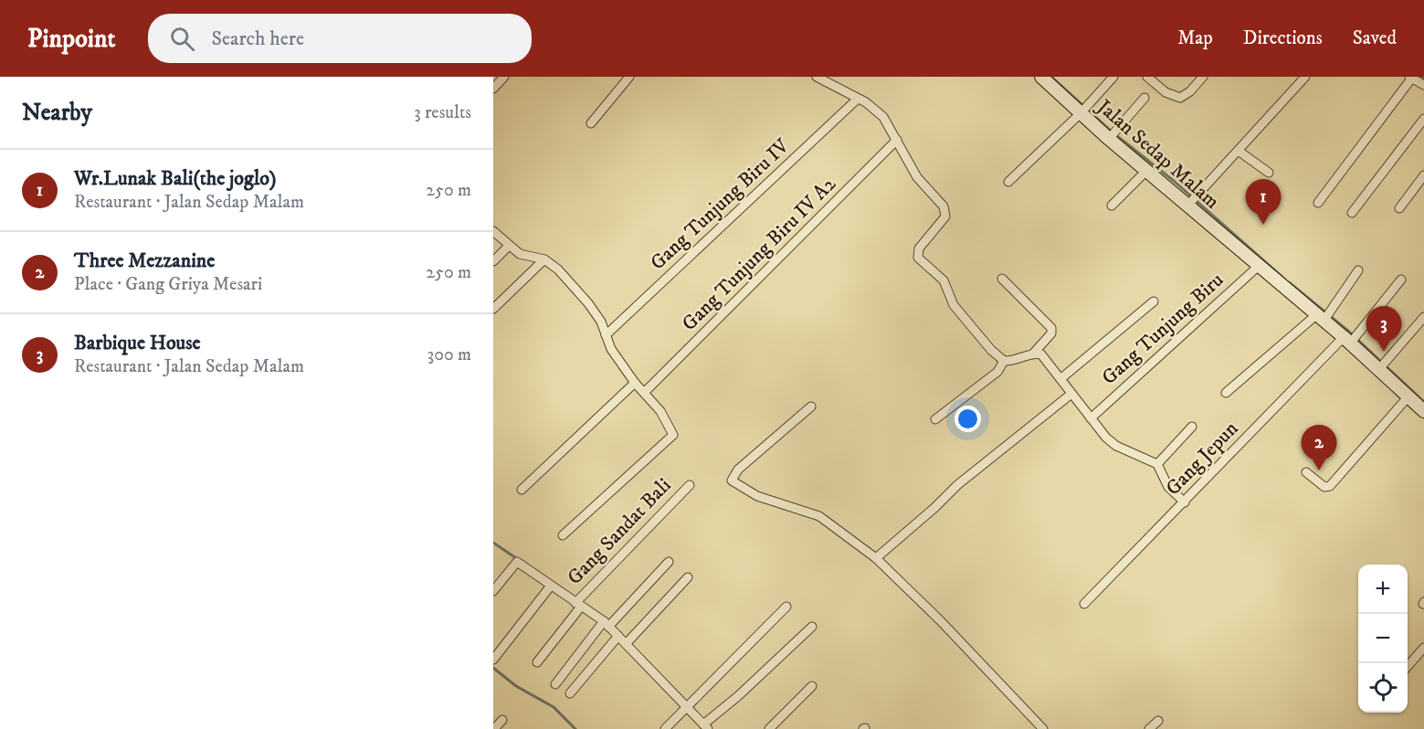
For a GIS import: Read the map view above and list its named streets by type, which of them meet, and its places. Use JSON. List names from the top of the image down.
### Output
{
  "streets": {
    "street": [
      "Jalan Sedap Malam",
      "Gang Tunjung Biru IV",
      "Gang Tunjung Biru IV A2",
      "Gang Tunjung Biru",
      "Gang Jepun",
      "Gang Sandat Bali"
    ]
  },
  "crossings": [
    ["Jalan Sedap Malam", "Gang Tunjung Biru"],
    ["Jalan Sedap Malam", "Gang Jepun"]
  ],
  "page": {
    "header": "Pinpoint",
    "search": "Search here",
    "nav": ["Map", "Directions", "Saved"],
    "heading": ["Nearby", "3 results"],
    "list": [
      {
        "mark": "1",
        "name": "Wr.Lunak Bali(the joglo)",
        "note": "Restaurant · Jalan Sedap Malam",
        "value": "250 m"
      },
      {
        "mark": "2",
        "name": "Three Mezzanine",
        "note": "Place · Gang Griya Mesari",
        "value": "250 m"
      },
      {
        "mark": "3",
        "name": "Barbique House",
        "note": "Restaurant · Jalan Sedap Malam",
        "value": "300 m"
      }
    ],
    "pins": ["1", "3", "2"],
    "map_buttons": ["+", "−"]
  }
}
